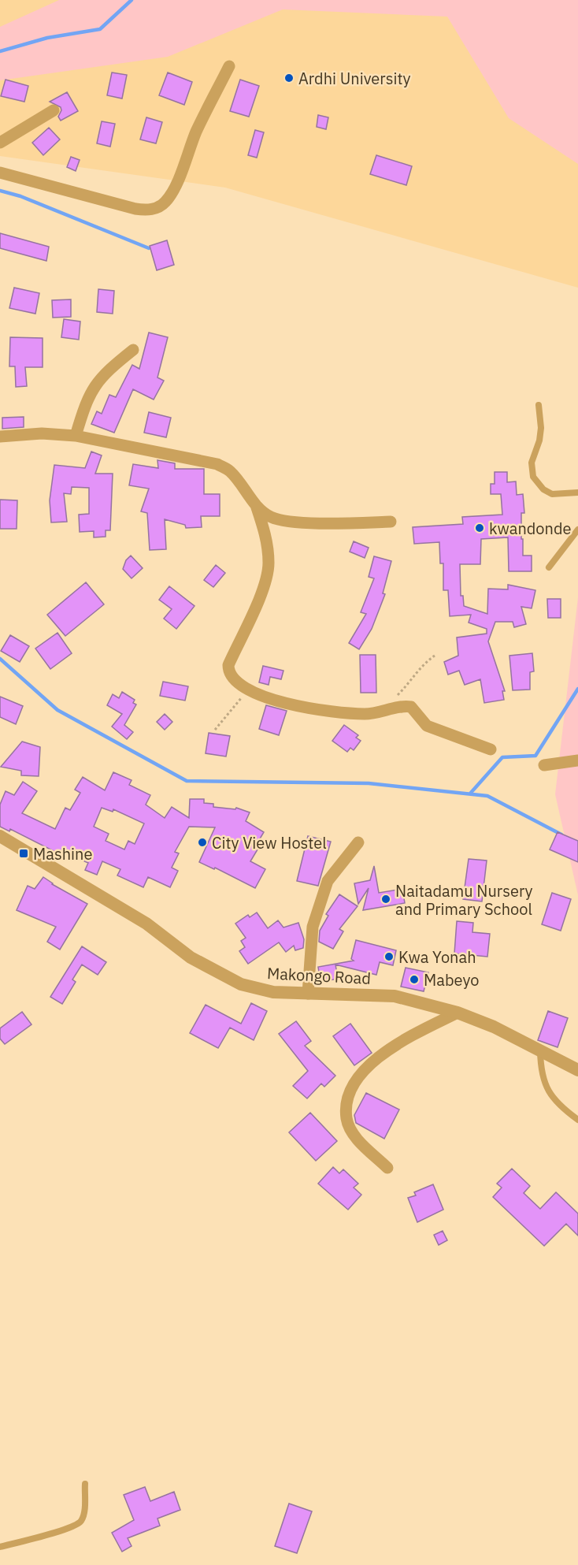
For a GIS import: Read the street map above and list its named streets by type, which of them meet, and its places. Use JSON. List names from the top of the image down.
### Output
{
  "streets": {
    "street": ["Makongo Road"]
  },
  "places": {
    "other": [
      "Ardhi University",
      "kwandonde",
      "City View Hostel",
      "Naitadamu Nursery and Primary School",
      "Kwa Yonah",
      "Mabeyo"
    ],
    "transit": ["Mashine"]
  }
}
